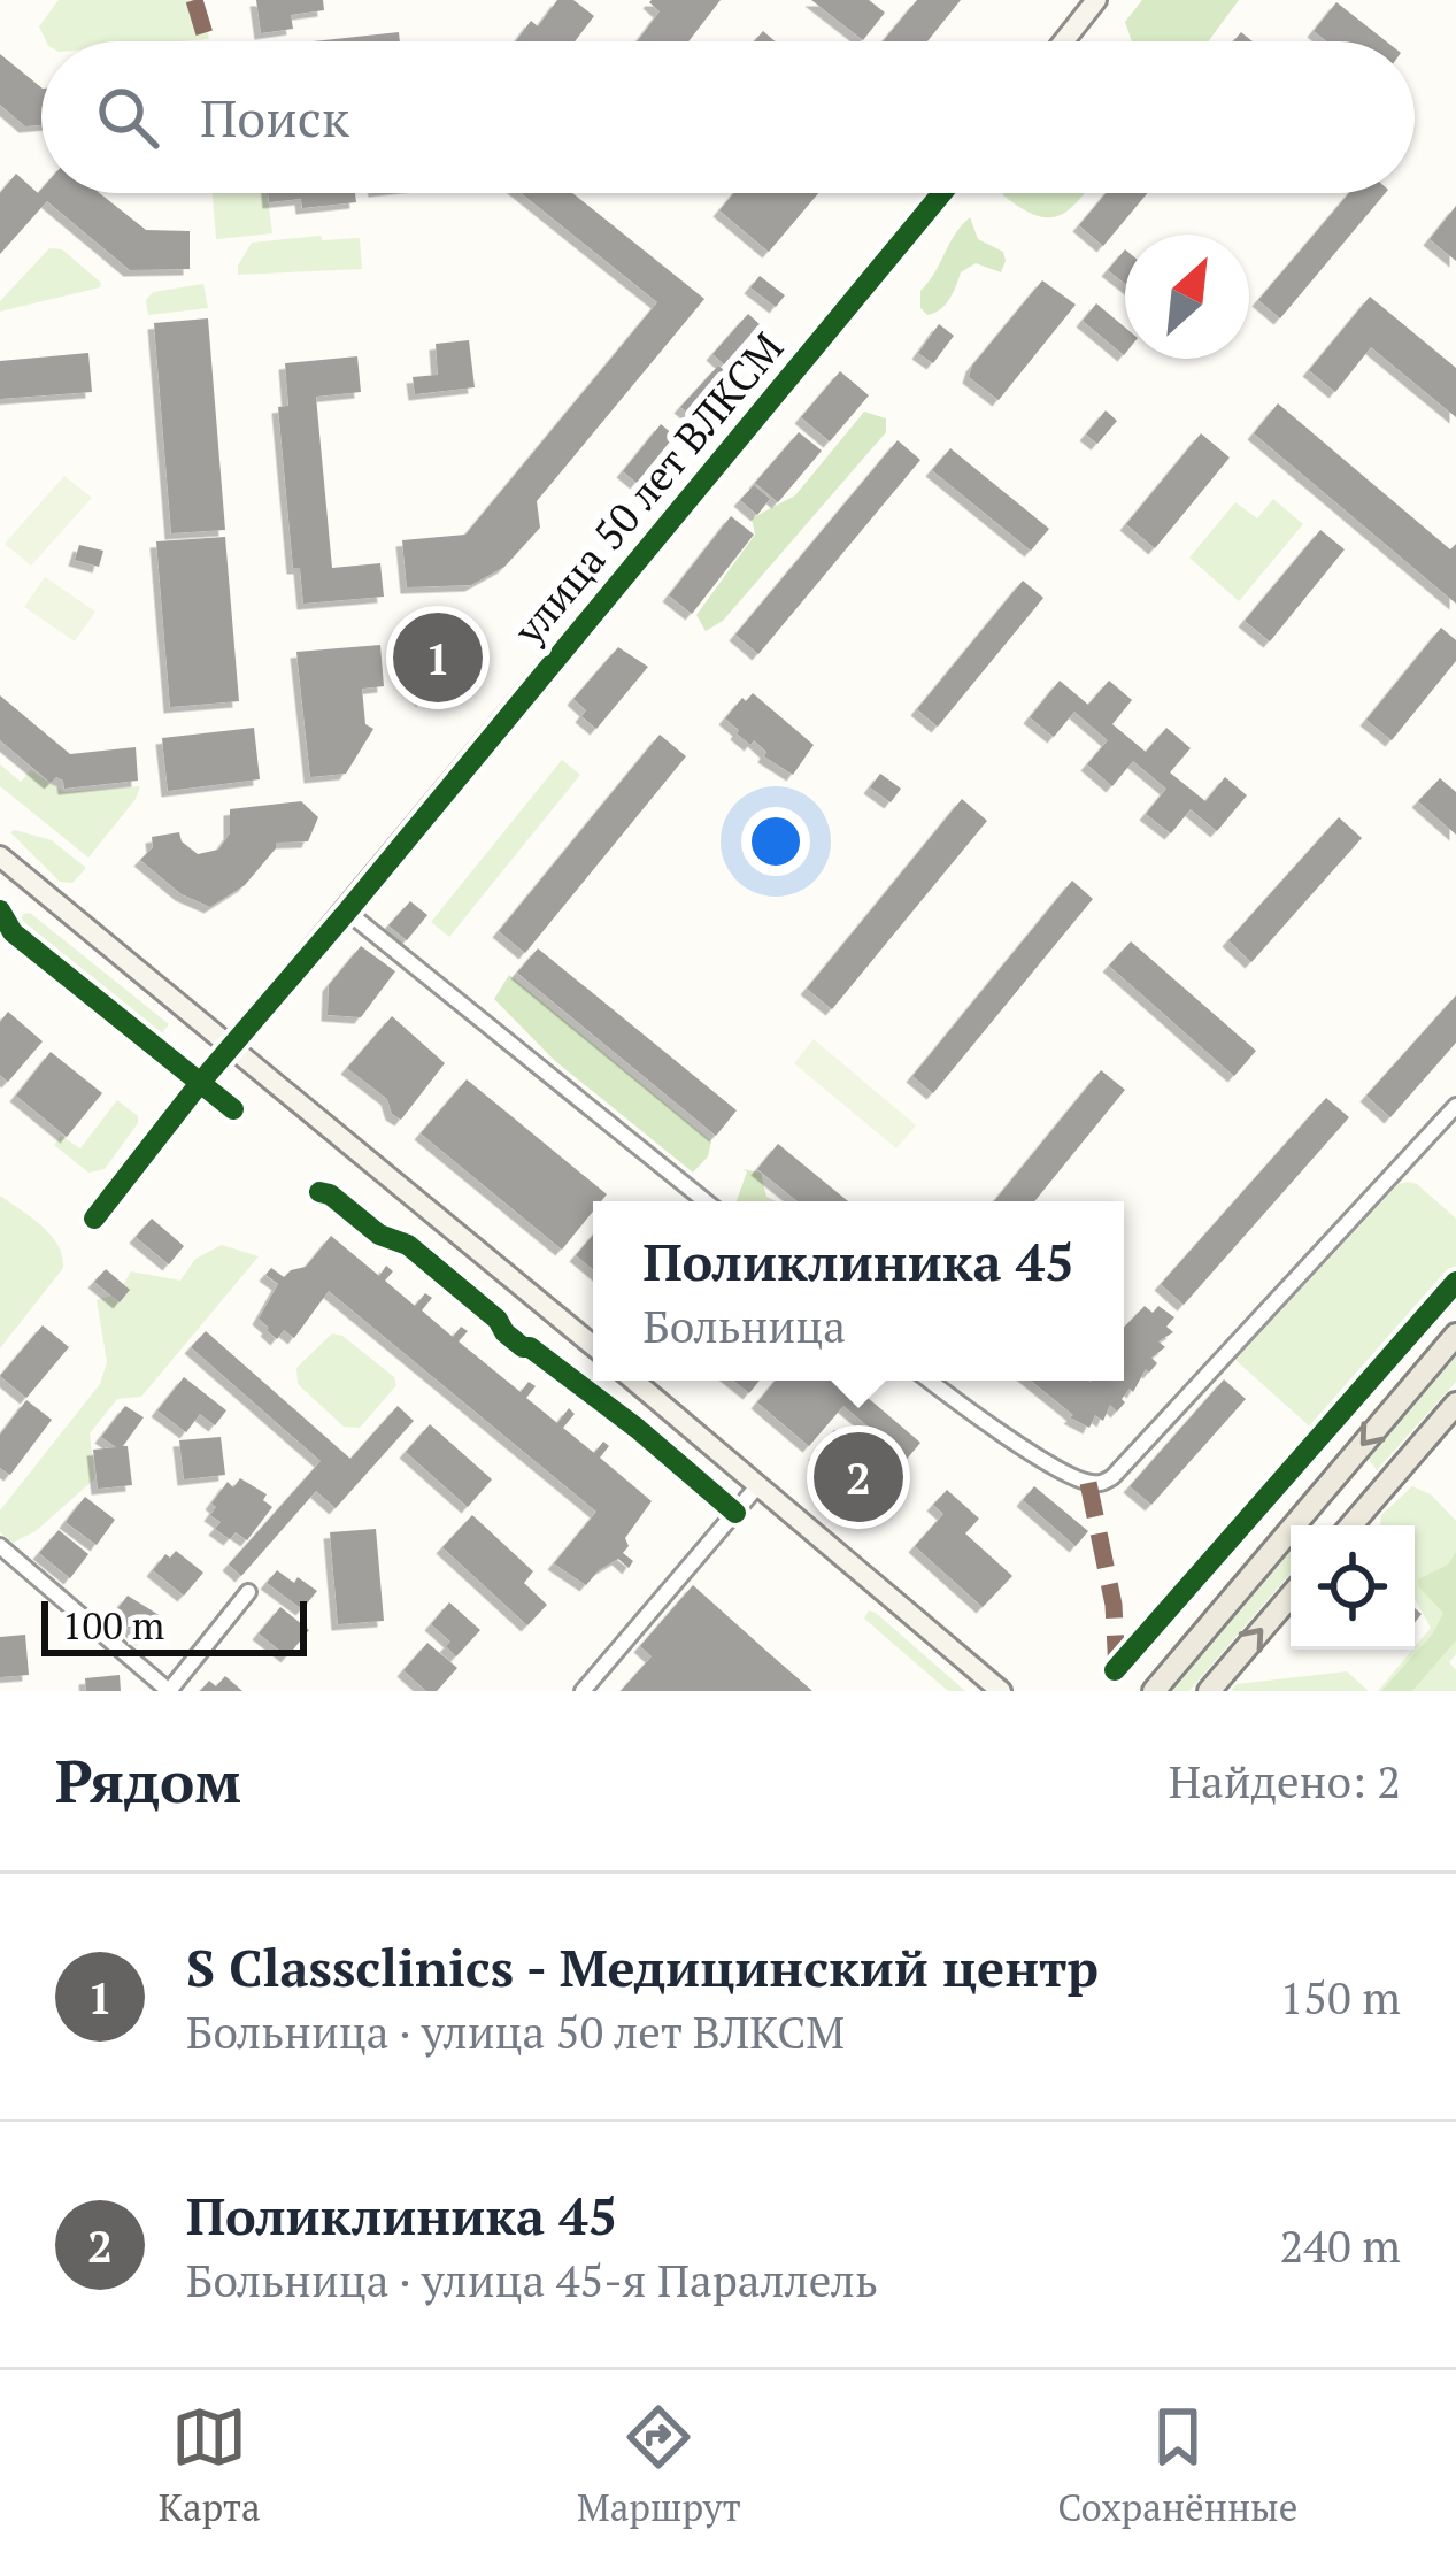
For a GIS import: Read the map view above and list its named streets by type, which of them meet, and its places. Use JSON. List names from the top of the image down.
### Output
{
  "streets": {
    "main road": ["улица 50 лет ВЛКСМ"]
  },
  "scale_bar": "100 m",
  "north": "top right",
  "page": {
    "search": "Поиск",
    "pins": ["1", "2"],
    "popup": ["Поликлиника 45", "Больница"],
    "scale": "100 m",
    "heading": ["Рядом", "Найдено: 2"],
    "list": [
      {
        "mark": "1",
        "name": "S Classclinics - Медицинский центр",
        "note": "Больница · улица 50 лет ВЛКСМ",
        "value": "150 m"
      },
      {
        "mark": "2",
        "name": "Поликлиника 45",
        "note": "Больница · улица 45-я Параллель",
        "value": "240 m"
      }
    ],
    "nav": ["Карта", "Маршрут", "Сохранённые"]
  }
}
